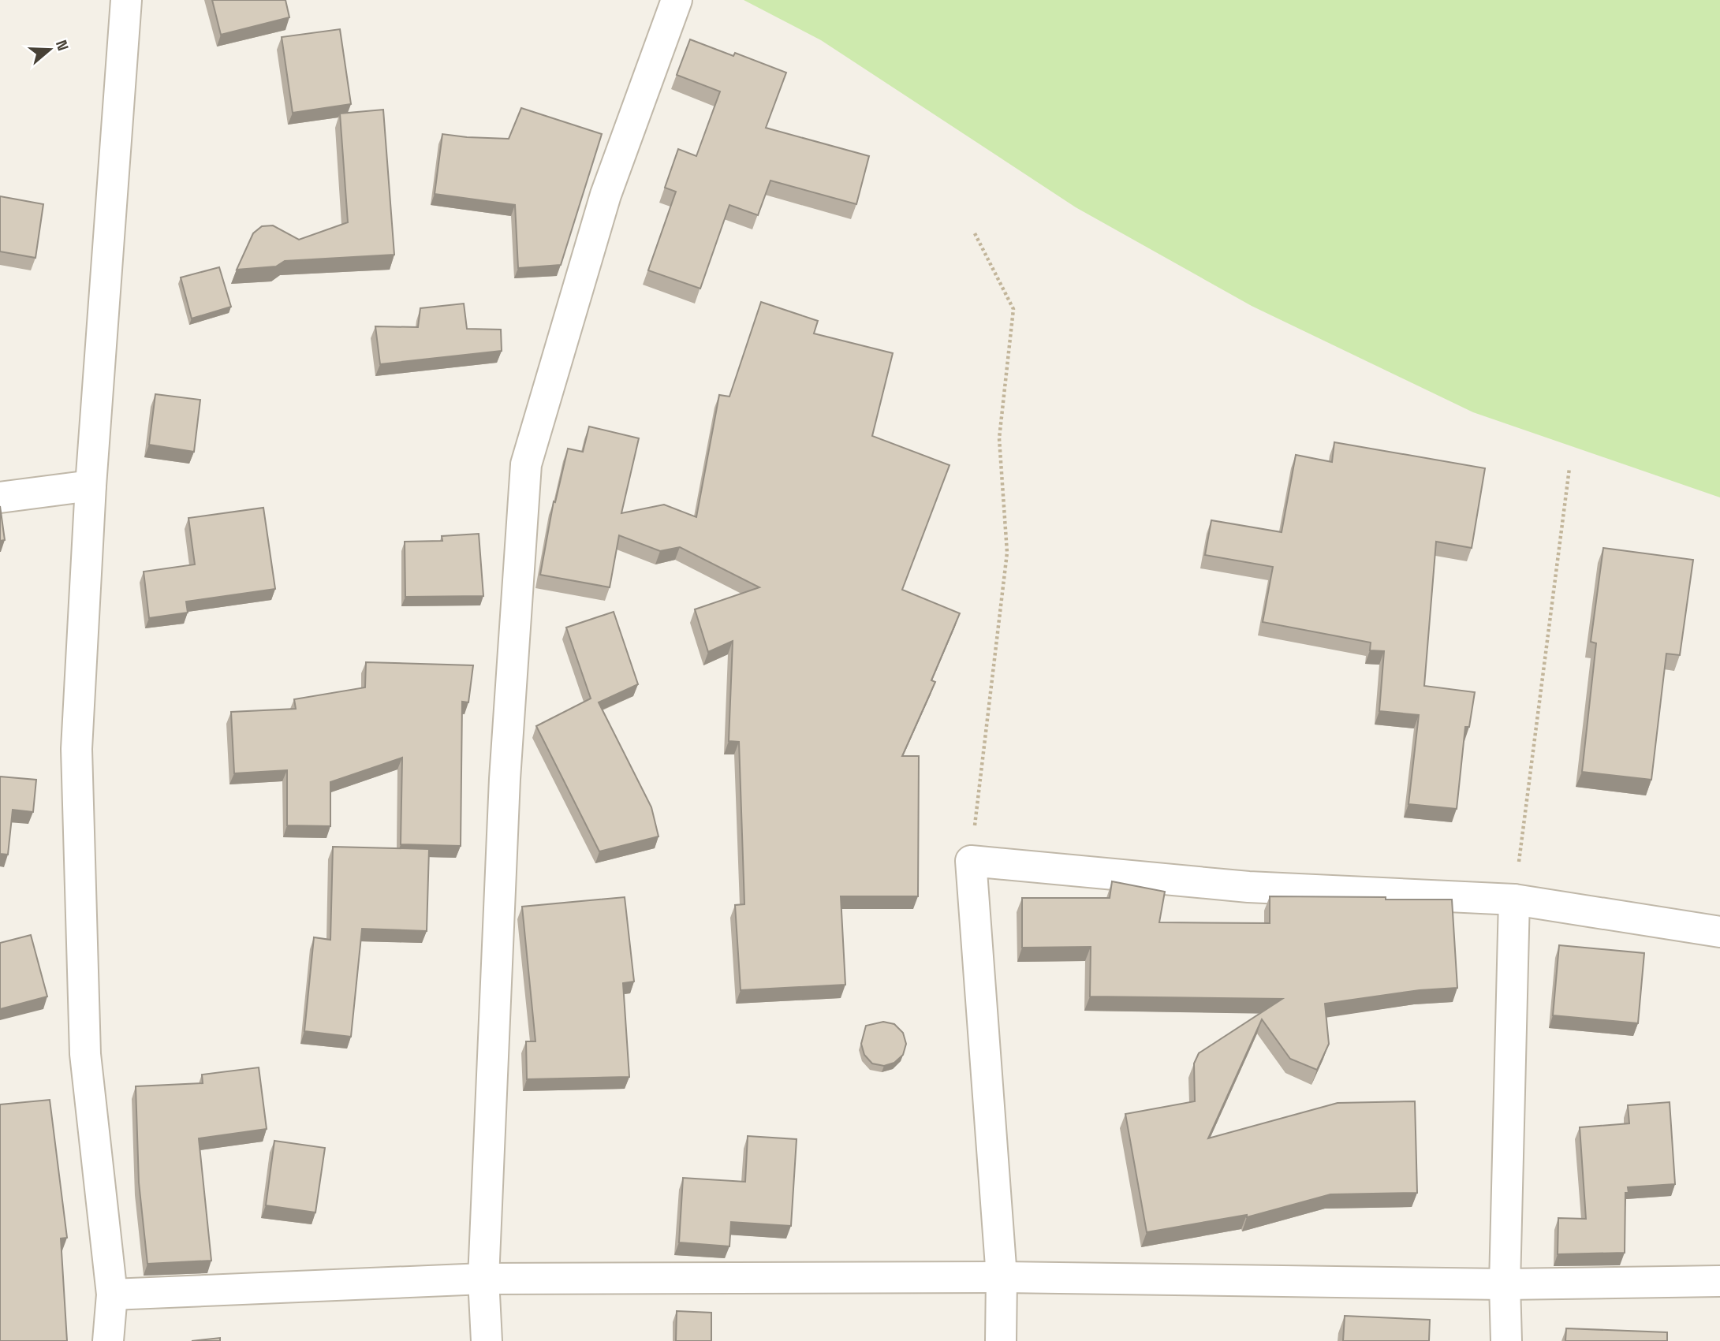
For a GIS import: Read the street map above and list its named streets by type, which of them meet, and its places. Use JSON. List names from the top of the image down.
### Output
{
  "north": "right"
}
